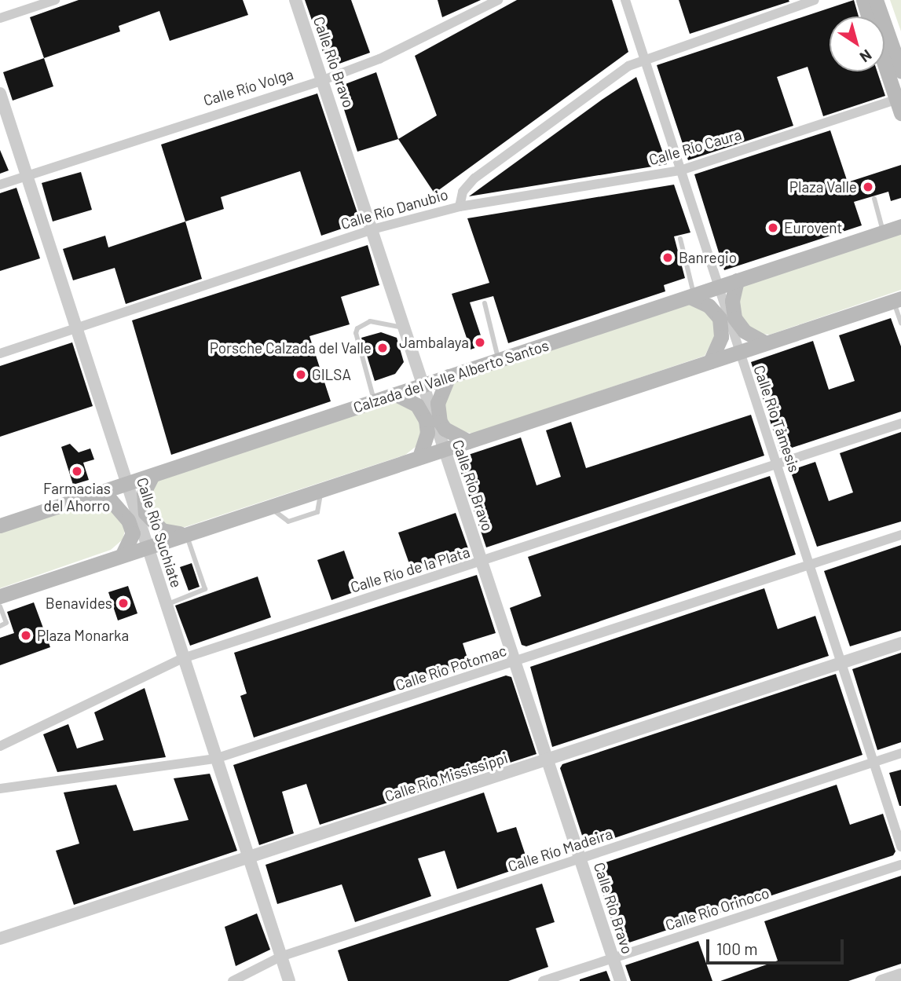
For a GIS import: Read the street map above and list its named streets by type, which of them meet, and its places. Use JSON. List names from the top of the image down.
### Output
{
  "streets": {
    "main road": ["Calzada del Valle Alberto Santos"],
    "street": [
      "Calle Río Bravo",
      "Calle Río Volga",
      "Calle Río Caura",
      "Calle Río Danubio",
      "Calle Río Támesis",
      "Calle Río Suchiate",
      "Calle Río de la Plata",
      "Calle Río Potomac",
      "Calle Río Mississippi",
      "Calle Río Madeira",
      "Calle Río Orinoco"
    ]
  },
  "crossings": [
    ["Calle Río Bravo", "Calle Río Volga"],
    ["Calle Río Bravo", "Calle Río Danubio"],
    ["Calle Río Bravo", "Calzada del Valle Alberto Santos"],
    ["Calle Río Bravo", "Calle Río de la Plata"],
    ["Calle Río Bravo", "Calle Río Potomac"],
    ["Calle Río Bravo", "Calle Río Mississippi"],
    ["Calle Río Bravo", "Calle Río Madeira"],
    ["Calle Río Bravo", "Calle Río Orinoco"],
    ["Calle Río Volga", "Calle Río Suchiate"],
    ["Calle Río Caura", "Calle Río Danubio"],
    ["Calle Río Caura", "Calle Río Támesis"],
    ["Calle Río Danubio", "Calle Río Támesis"],
    ["Calle Río Danubio", "Calle Río Suchiate"],
    ["Calzada del Valle Alberto Santos", "Calle Río Támesis"],
    ["Calzada del Valle Alberto Santos", "Calle Río Suchiate"],
    ["Calle Río Támesis", "Calle Río de la Plata"],
    ["Calle Río Támesis", "Calle Río Potomac"],
    ["Calle Río Támesis", "Calle Río Mississippi"],
    ["Calle Río Támesis", "Calle Río Madeira"],
    ["Calle Río Suchiate", "Calle Río de la Plata"],
    ["Calle Río Suchiate", "Calle Río Potomac"],
    ["Calle Río Suchiate", "Calle Río Mississippi"],
    ["Calle Río Suchiate", "Calle Río Madeira"]
  ],
  "places": [
    "Plaza Valle",
    "Eurovent",
    "Banregio",
    "Jambalaya",
    "Porsche Calzada del Valle",
    "GILSA",
    "Farmacias del Ahorro",
    "Benavides",
    "Plaza Monarka"
  ],
  "scale_bar": "100 m",
  "north": "bottom right"
}
